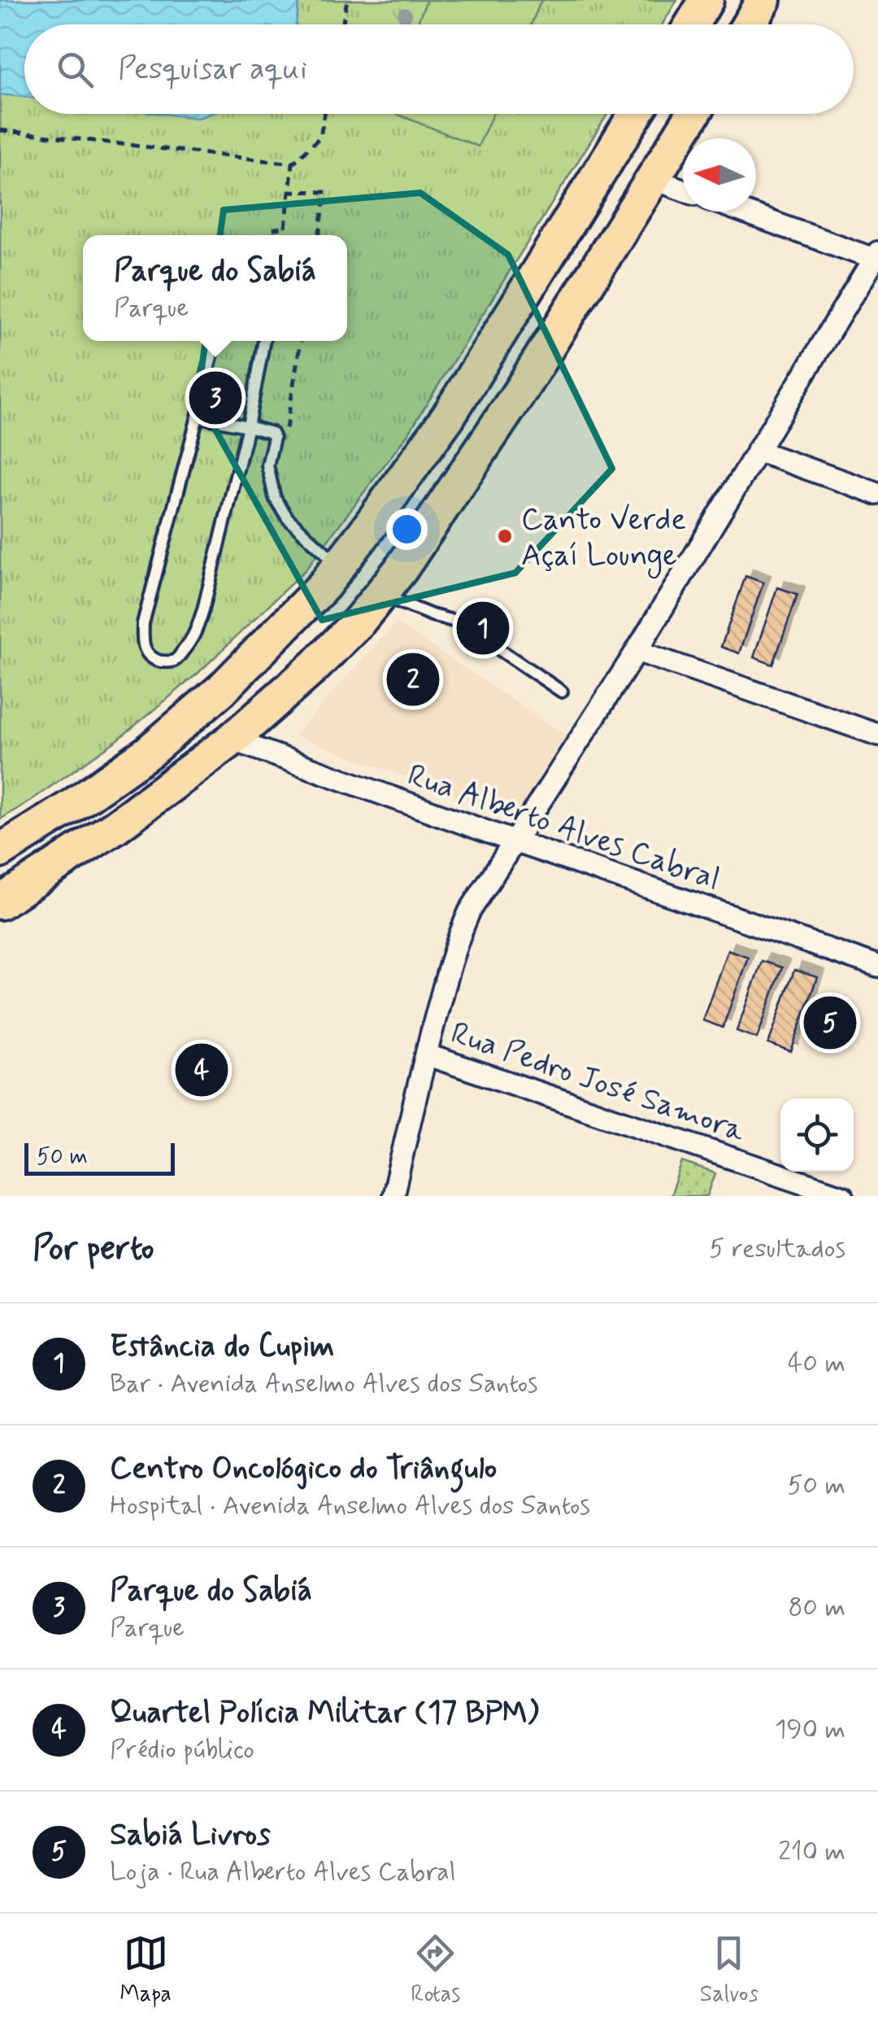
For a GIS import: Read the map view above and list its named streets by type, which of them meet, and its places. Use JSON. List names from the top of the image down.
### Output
{
  "streets": {
    "street": ["Rua Alberto Alves Cabral", "Rua Pedro José Samora"]
  },
  "places": ["Canto Verde Açaí Lounge"],
  "scale_bar": "50 m",
  "north": "left",
  "page": {
    "search": "Pesquisar aqui",
    "popup": ["Parque do Sabiá", "Parque"],
    "pins": [
      "3",
      "1",
      "2",
      "5",
      "4"
    ],
    "scale": "50 m",
    "heading": ["Por perto", "5 resultados"],
    "list": [
      {
        "mark": "1",
        "name": "Estância do Cupim",
        "note": "Bar · Avenida Anselmo Alves dos Santos",
        "value": "40 m"
      },
      {
        "mark": "2",
        "name": "Centro Oncológico do Triângulo",
        "note": "Hospital · Avenida Anselmo Alves dos Santos",
        "value": "50 m"
      },
      {
        "mark": "3",
        "name": "Parque do Sabiá",
        "note": "Parque",
        "value": "80 m"
      },
      {
        "mark": "4",
        "name": "Quartel Polícia Militar (17 BPM)",
        "note": "Prédio público",
        "value": "190 m"
      },
      {
        "mark": "5",
        "name": "Sabiá Livros",
        "note": "Loja · Rua Alberto Alves Cabral",
        "value": "210 m"
      }
    ],
    "nav": ["Mapa", "Rotas", "Salvos"]
  }
}
